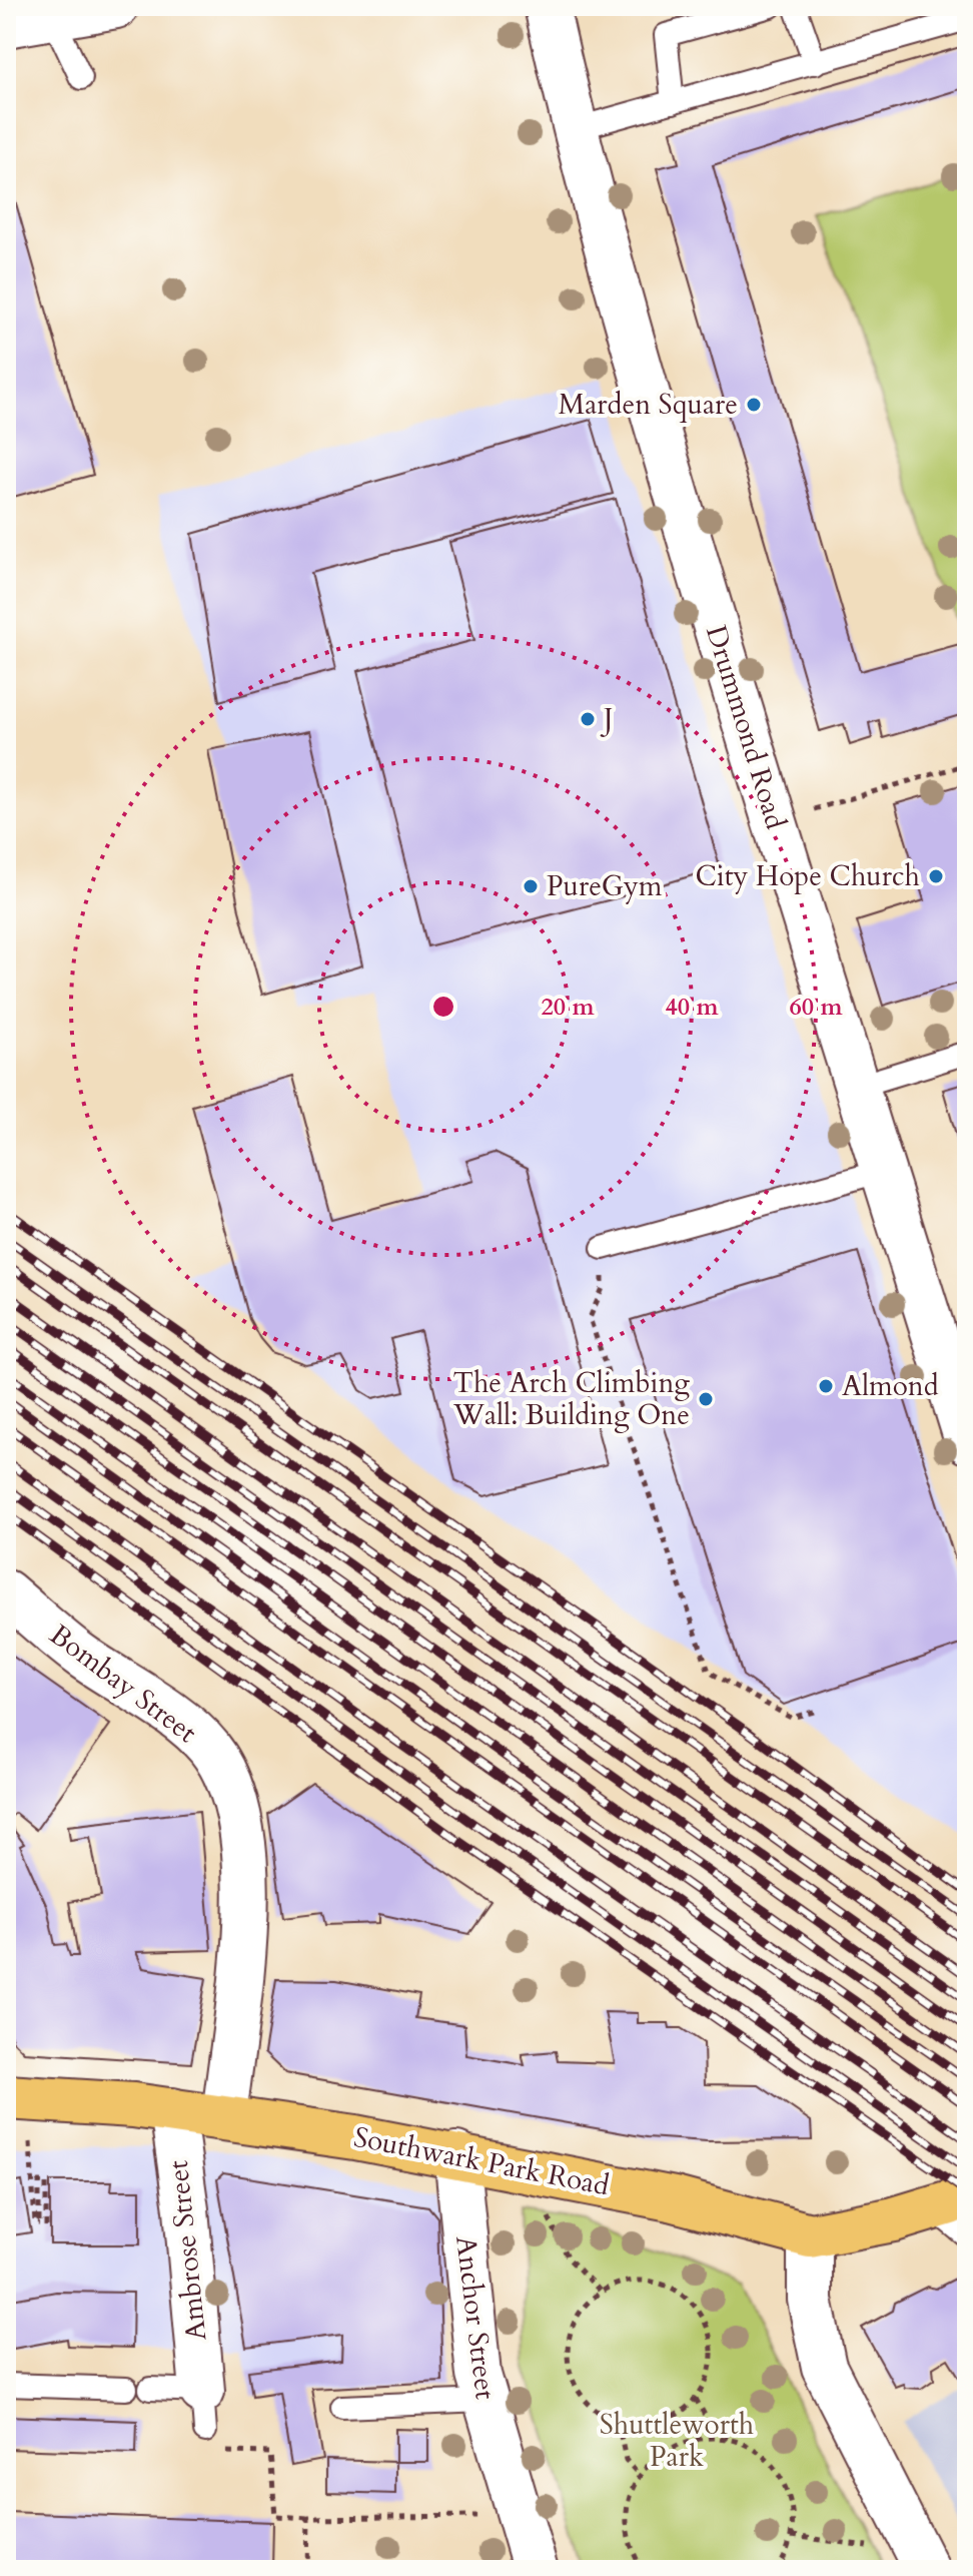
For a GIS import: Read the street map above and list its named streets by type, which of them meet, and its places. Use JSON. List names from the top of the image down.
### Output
{
  "streets": {
    "main road": ["Southwark Park Road"],
    "street": [
      "Drummond Road",
      "Bombay Street",
      "Ambrose Street",
      "Anchor Street"
    ]
  },
  "crossings": [
    ["Bombay Street", "Southwark Park Road"],
    ["Southwark Park Road", "Ambrose Street"],
    ["Southwark Park Road", "Anchor Street"]
  ],
  "parks": ["Shuttleworth Park"],
  "places": [
    "Marden Square",
    "J",
    "City Hope Church",
    "PureGym",
    "Almond",
    "The Arch Climbing Wall: Building One"
  ],
  "rings": ["20 m", "40 m", "60 m"]
}
